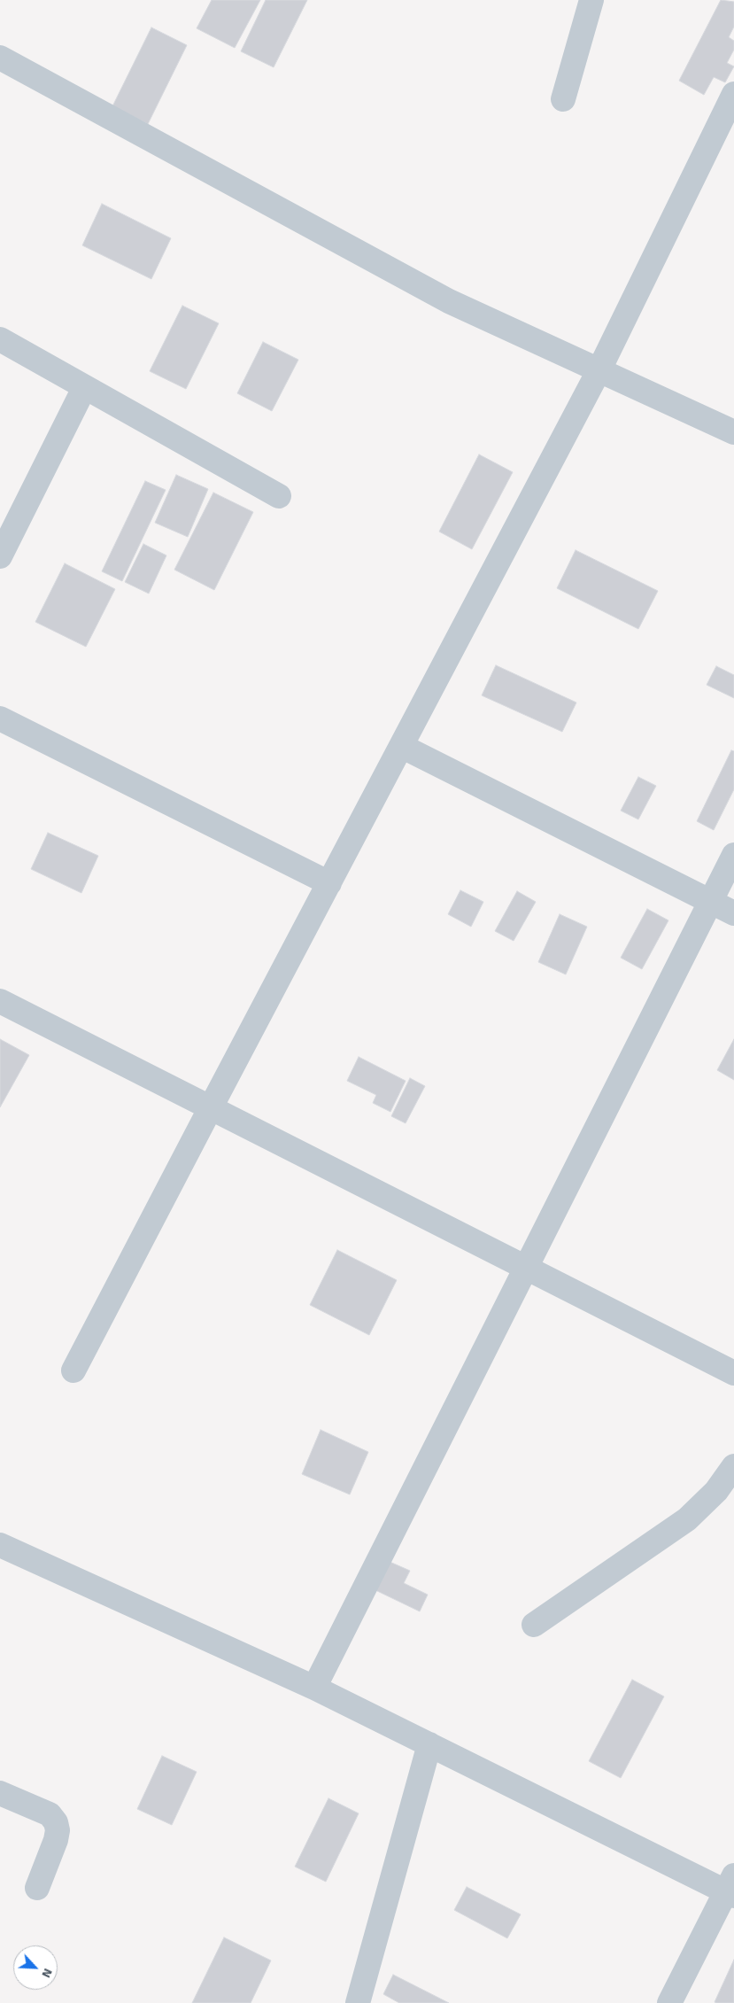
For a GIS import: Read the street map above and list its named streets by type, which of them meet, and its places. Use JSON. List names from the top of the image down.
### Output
{
  "north": "bottom right"
}
